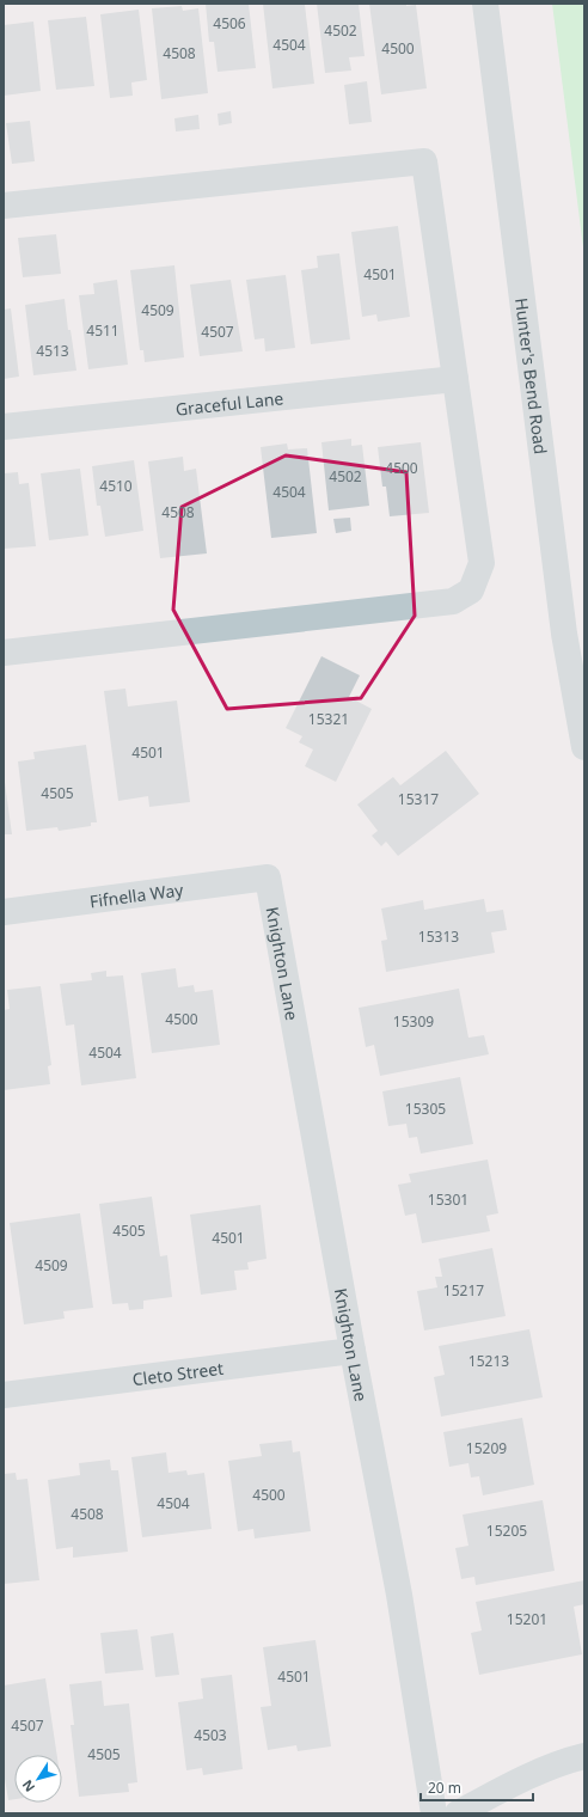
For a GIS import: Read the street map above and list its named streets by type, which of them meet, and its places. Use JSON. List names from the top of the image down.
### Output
{
  "streets": {
    "street": [
      "Hunter's Bend Road",
      "Graceful Lane",
      "Fifnella Way",
      "Knighton Lane",
      "Cleto Street"
    ]
  },
  "crossings": [
    ["Fifnella Way", "Knighton Lane"],
    ["Knighton Lane", "Cleto Street"]
  ],
  "house_numbers": [
    "4506",
    "4502",
    "4504",
    "4500",
    "4508",
    "4501",
    "4509",
    "4511",
    "4507",
    "4513",
    "4500",
    "4502",
    "4510",
    "4504",
    "4508",
    "15321",
    "4501",
    "4505",
    "15317",
    "15313",
    "4500",
    "15309",
    "4504",
    "15305",
    "15301",
    "4505",
    "4501",
    "4509",
    "15217",
    "15213",
    "15209",
    "4500",
    "4504",
    "4508",
    "15205",
    "15201",
    "4501",
    "4507",
    "4503",
    "4505"
  ],
  "scale_bar": "20 m",
  "north": "bottom left"
}
